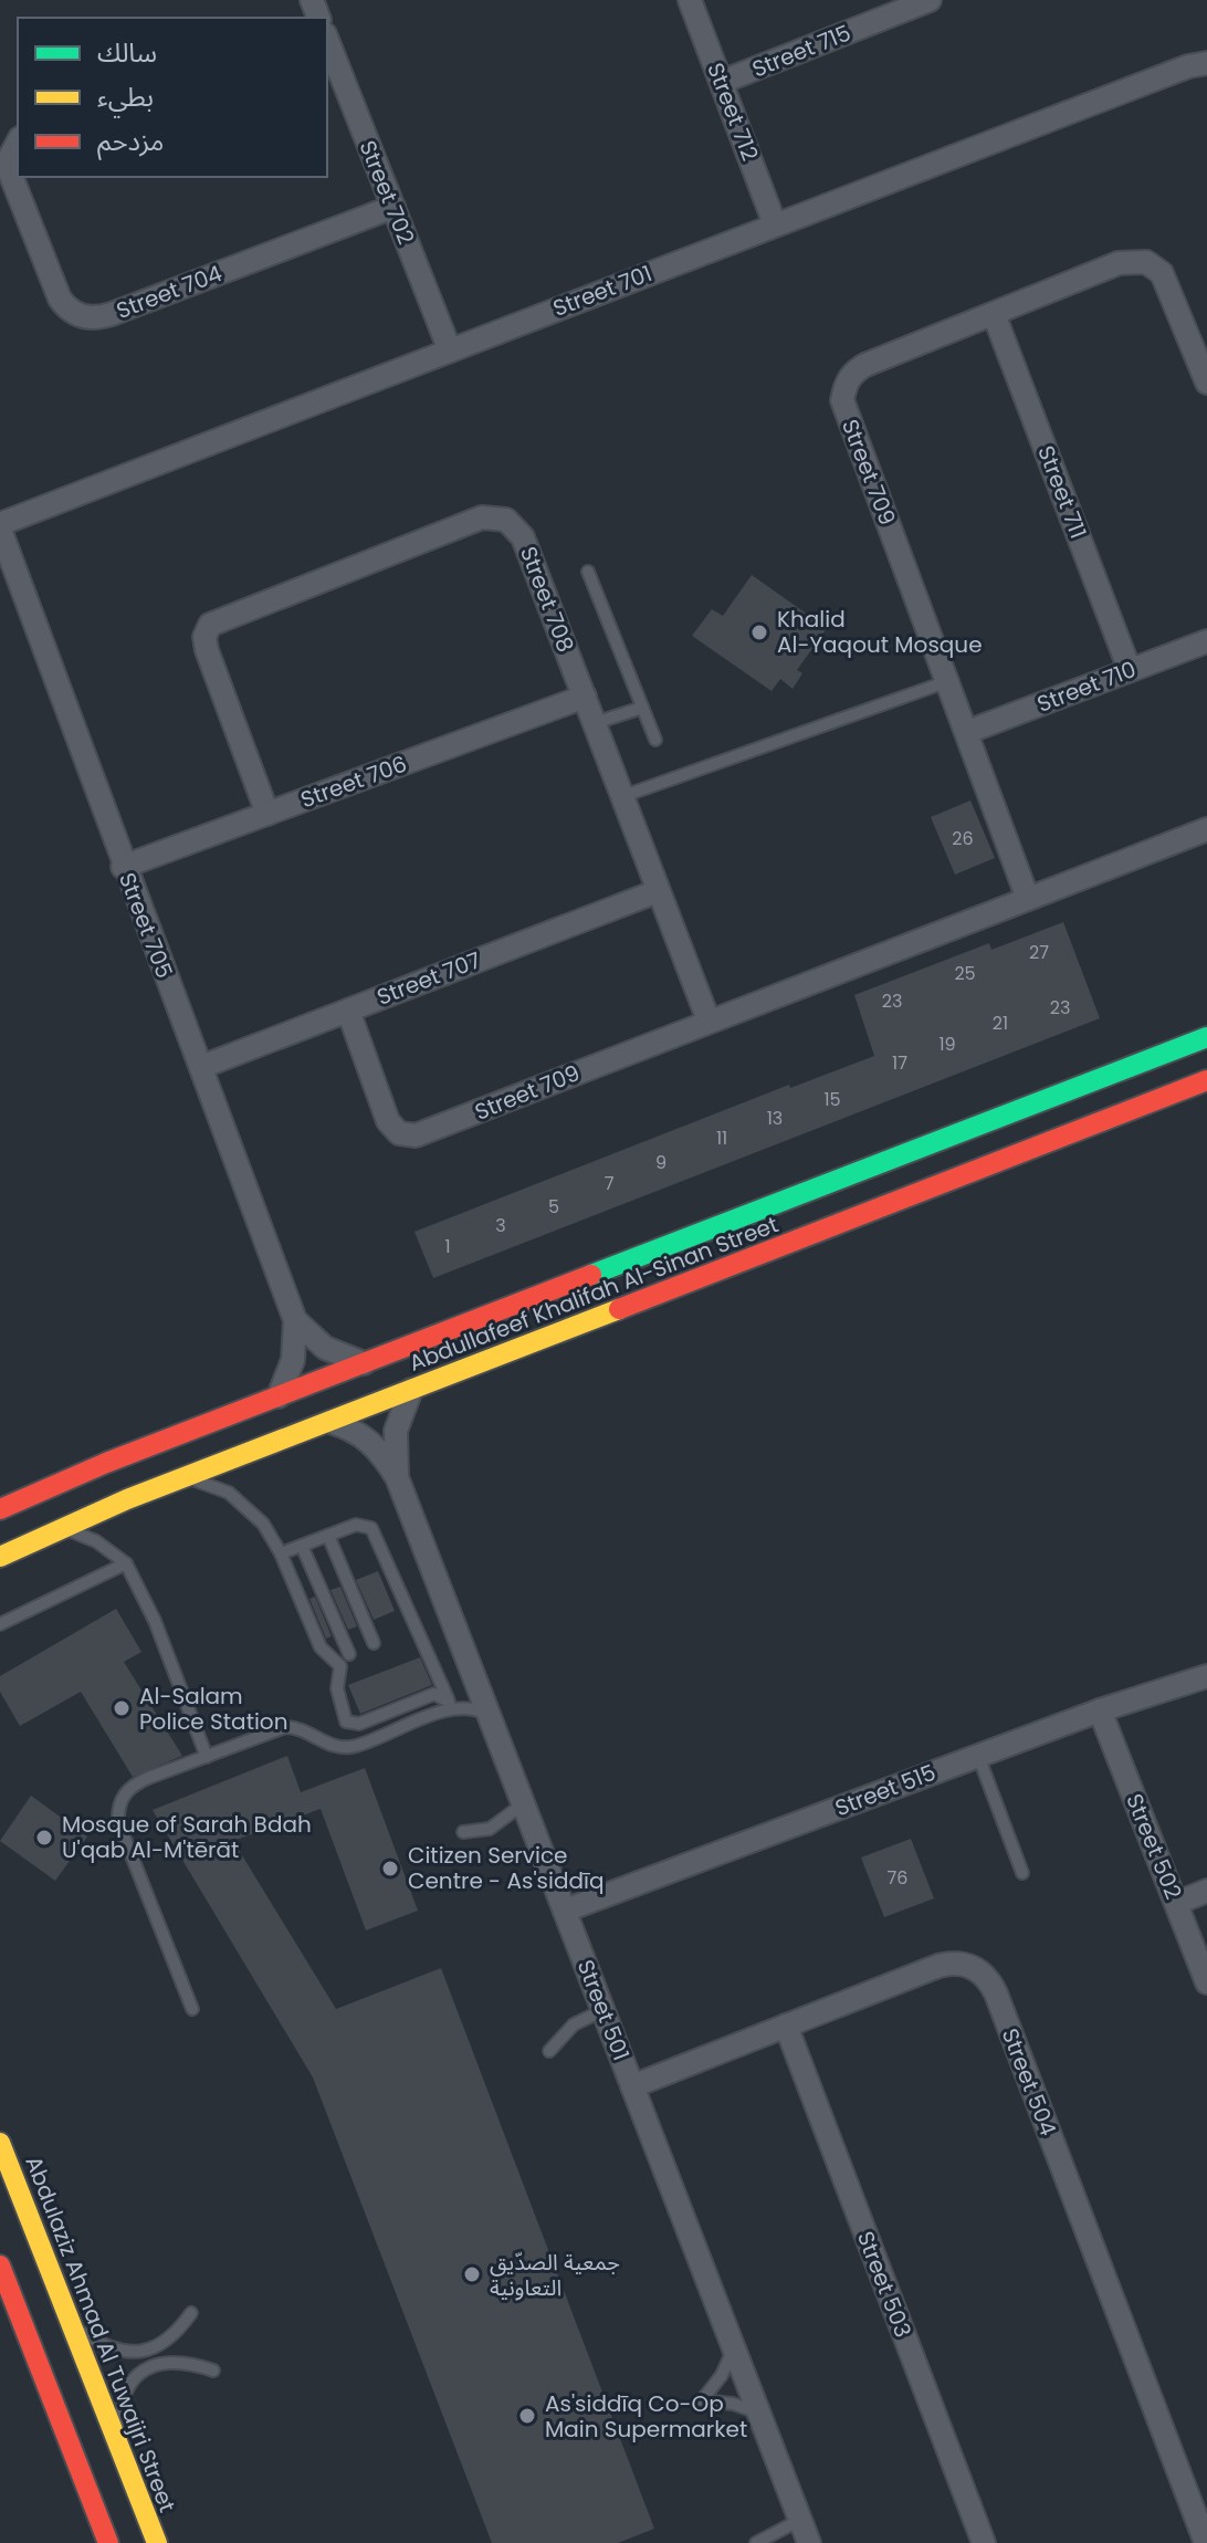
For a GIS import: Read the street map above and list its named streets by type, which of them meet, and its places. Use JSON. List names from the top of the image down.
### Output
{
  "streets": {
    "street": [
      "Street 715",
      "Street 712",
      "Street 702",
      "Street 701",
      "Street 704",
      "Street 709",
      "Street 711",
      "Street 708",
      "Street 710",
      "Street 706",
      "Street 705",
      "Street 707",
      "Abdullafeef Khalifah Al-Sinan Street",
      "Street 515",
      "Street 502",
      "Street 501",
      "Street 504",
      "Street 503",
      "Abdulaziz Ahmad Al Tuwaijri Street"
    ]
  },
  "crossings": [
    ["Street 715", "Street 712"],
    ["Street 712", "Street 701"],
    ["Street 702", "Street 701"],
    ["Street 702", "Street 704"],
    ["Street 701", "Street 705"],
    ["Street 709", "Street 711"],
    ["Street 709", "Street 708"],
    ["Street 709", "Street 710"],
    ["Street 709", "Street 707"],
    ["Street 711", "Street 710"],
    ["Street 708", "Street 706"],
    ["Street 708", "Street 707"],
    ["Street 706", "Street 705"],
    ["Street 705", "Street 707"],
    ["Street 705", "Abdullafeef Khalifah Al-Sinan Street"],
    ["Abdullafeef Khalifah Al-Sinan Street", "Street 501"],
    ["Street 515", "Street 502"],
    ["Street 515", "Street 501"],
    ["Street 501", "Street 504"],
    ["Street 504", "Street 503"]
  ],
  "places": [
    "Khalid Al-Yaqout Mosque",
    "Al-Salam Police Station",
    "Mosque of Sarah Bdah U'qab Al-M'tērāt",
    "Citizen Service Centre - As'siddīq",
    "جمعية الصدّيق التعاونية",
    "As'siddīq Co-Op Main Supermarket"
  ],
  "house_numbers": [
    "26",
    "27",
    "25",
    "23",
    "23",
    "21",
    "19",
    "17",
    "15",
    "13",
    "11",
    "9",
    "7",
    "5",
    "3",
    "1",
    "76"
  ],
  "legend": ["سالك", "بطيء", "مزدحم"]
}
